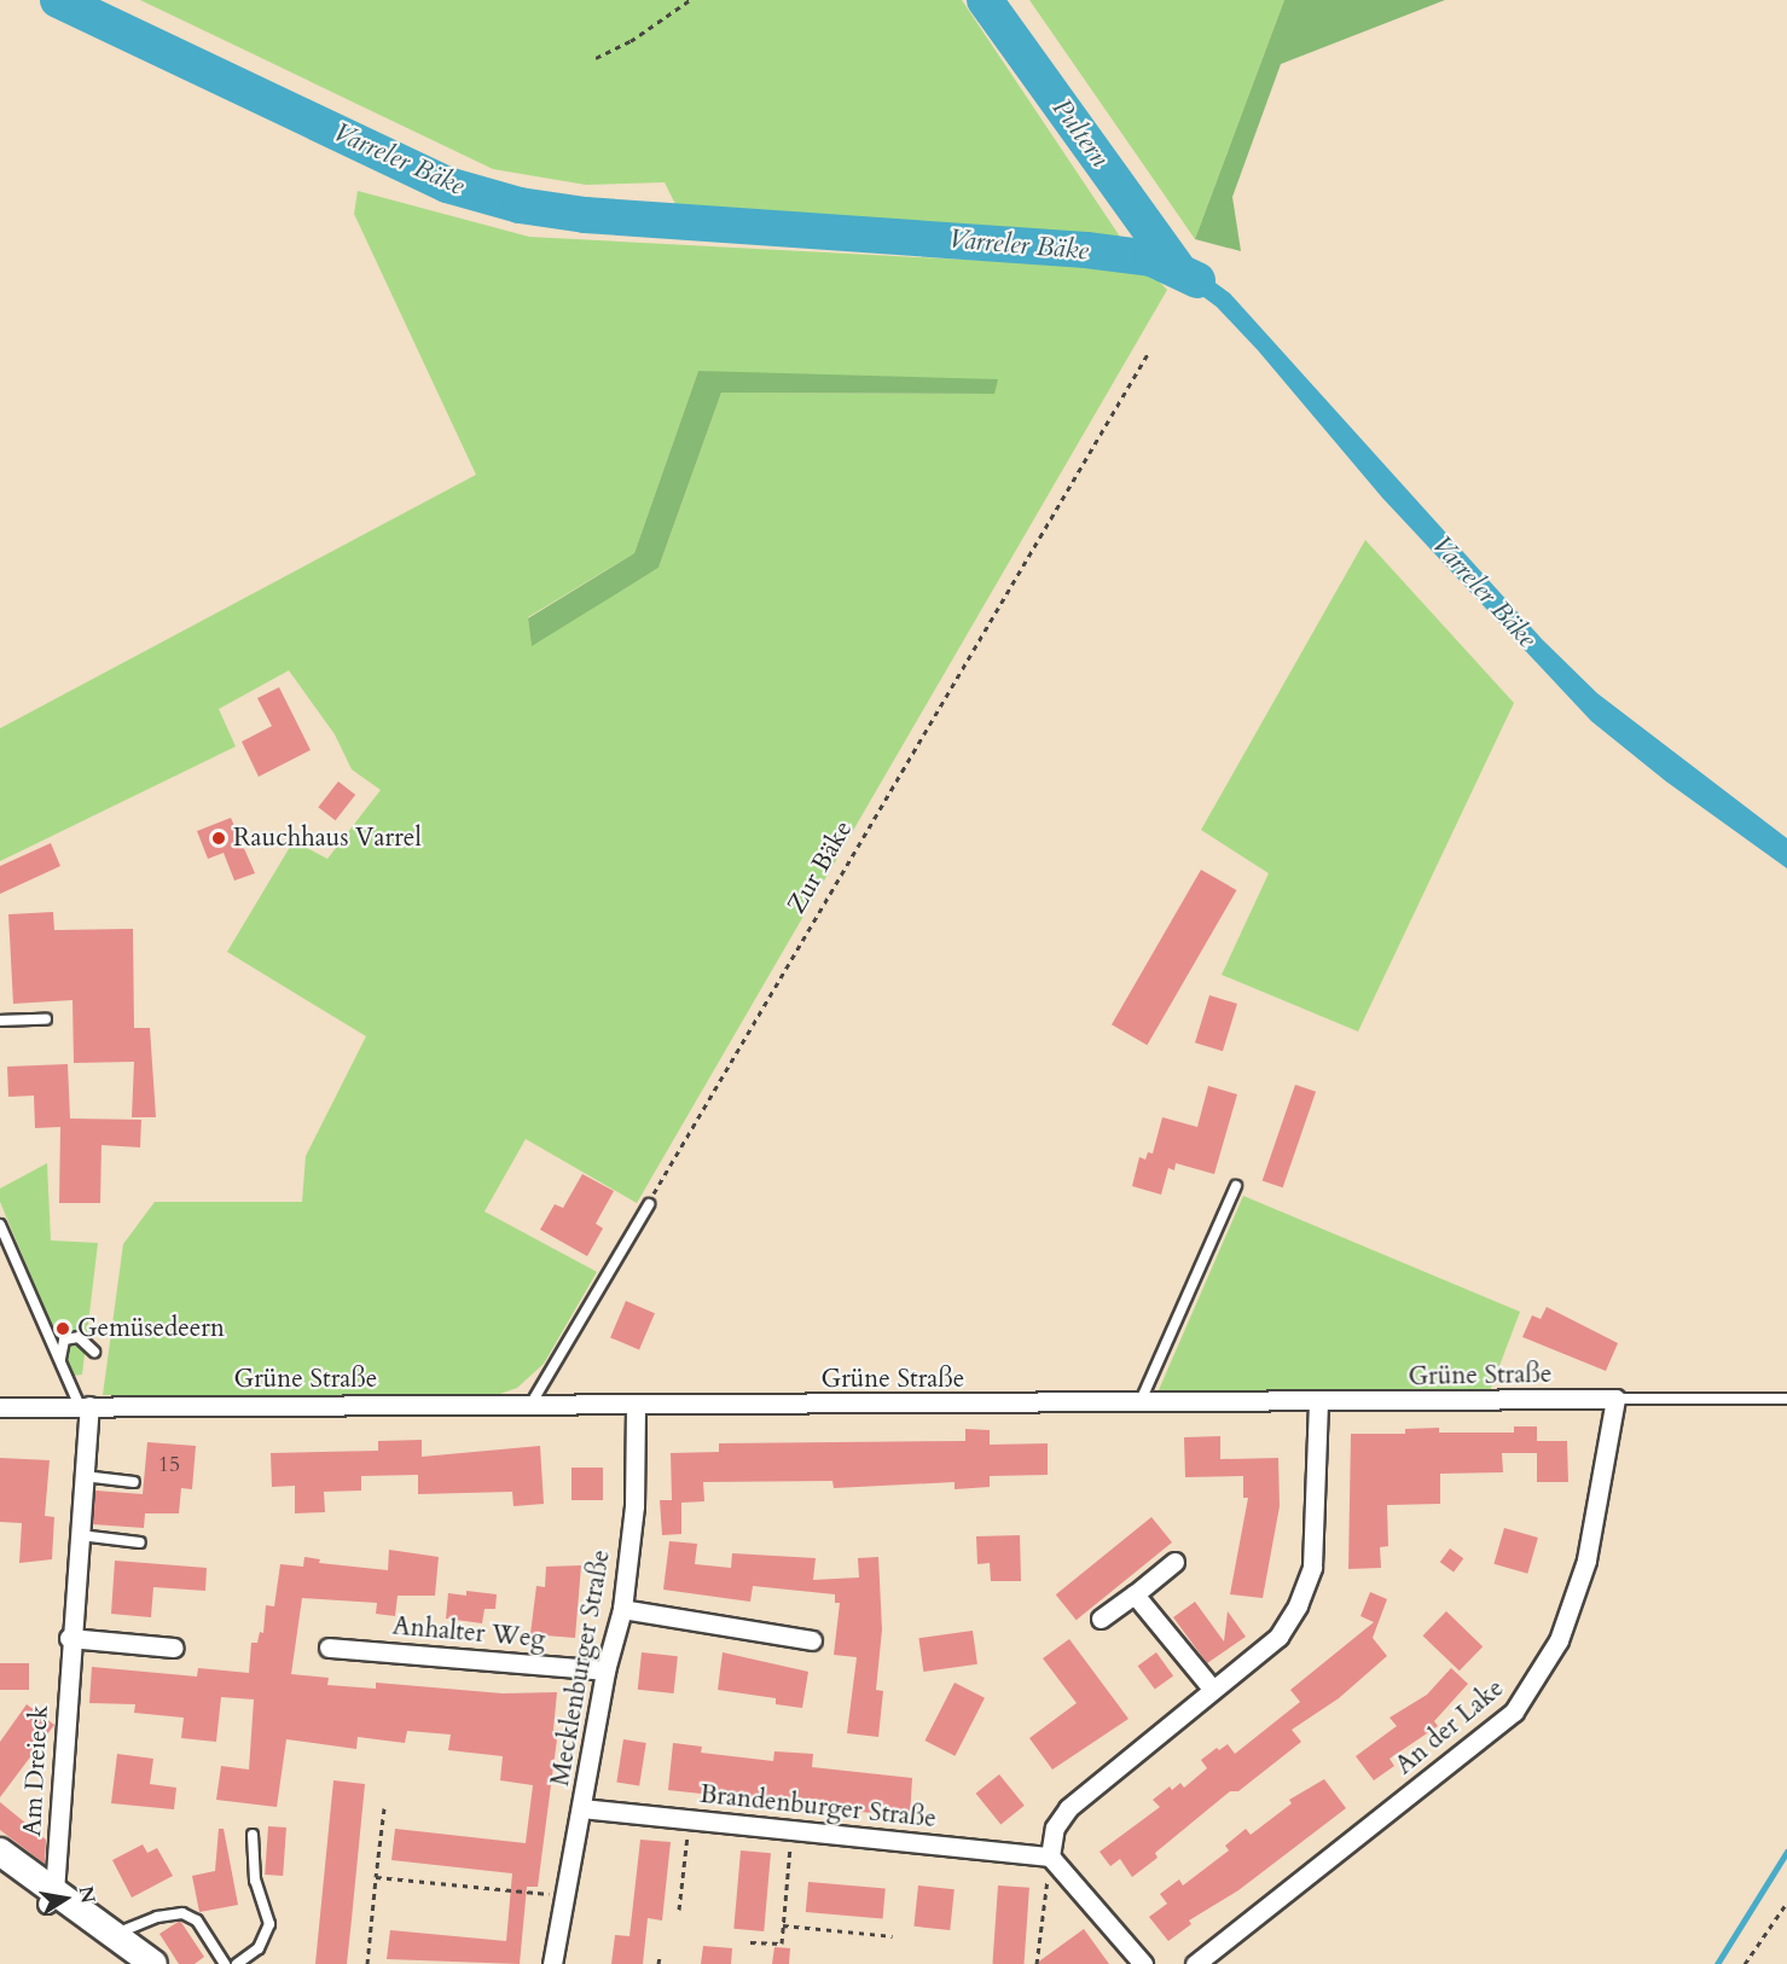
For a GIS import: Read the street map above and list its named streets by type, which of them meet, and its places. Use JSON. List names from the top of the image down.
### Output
{
  "streets": {
    "street": [
      "Grüne Straße",
      "Anhalter Weg",
      "Mecklenburger Straße",
      "An der Lake",
      "Am Dreieck",
      "Brandenburger Straße"
    ],
    "path": ["Zur Bäke"]
  },
  "crossings": [
    ["Grüne Straße", "Mecklenburger Straße"],
    ["Grüne Straße", "An der Lake"],
    ["Grüne Straße", "Am Dreieck"],
    ["Anhalter Weg", "Mecklenburger Straße"],
    ["Mecklenburger Straße", "Brandenburger Straße"]
  ],
  "water": ["Pultern", "Varreler Bäke"],
  "places": ["Rauchhaus Varrel", "Gemüsedeern"],
  "house_numbers": ["15"],
  "north": "right"
}
